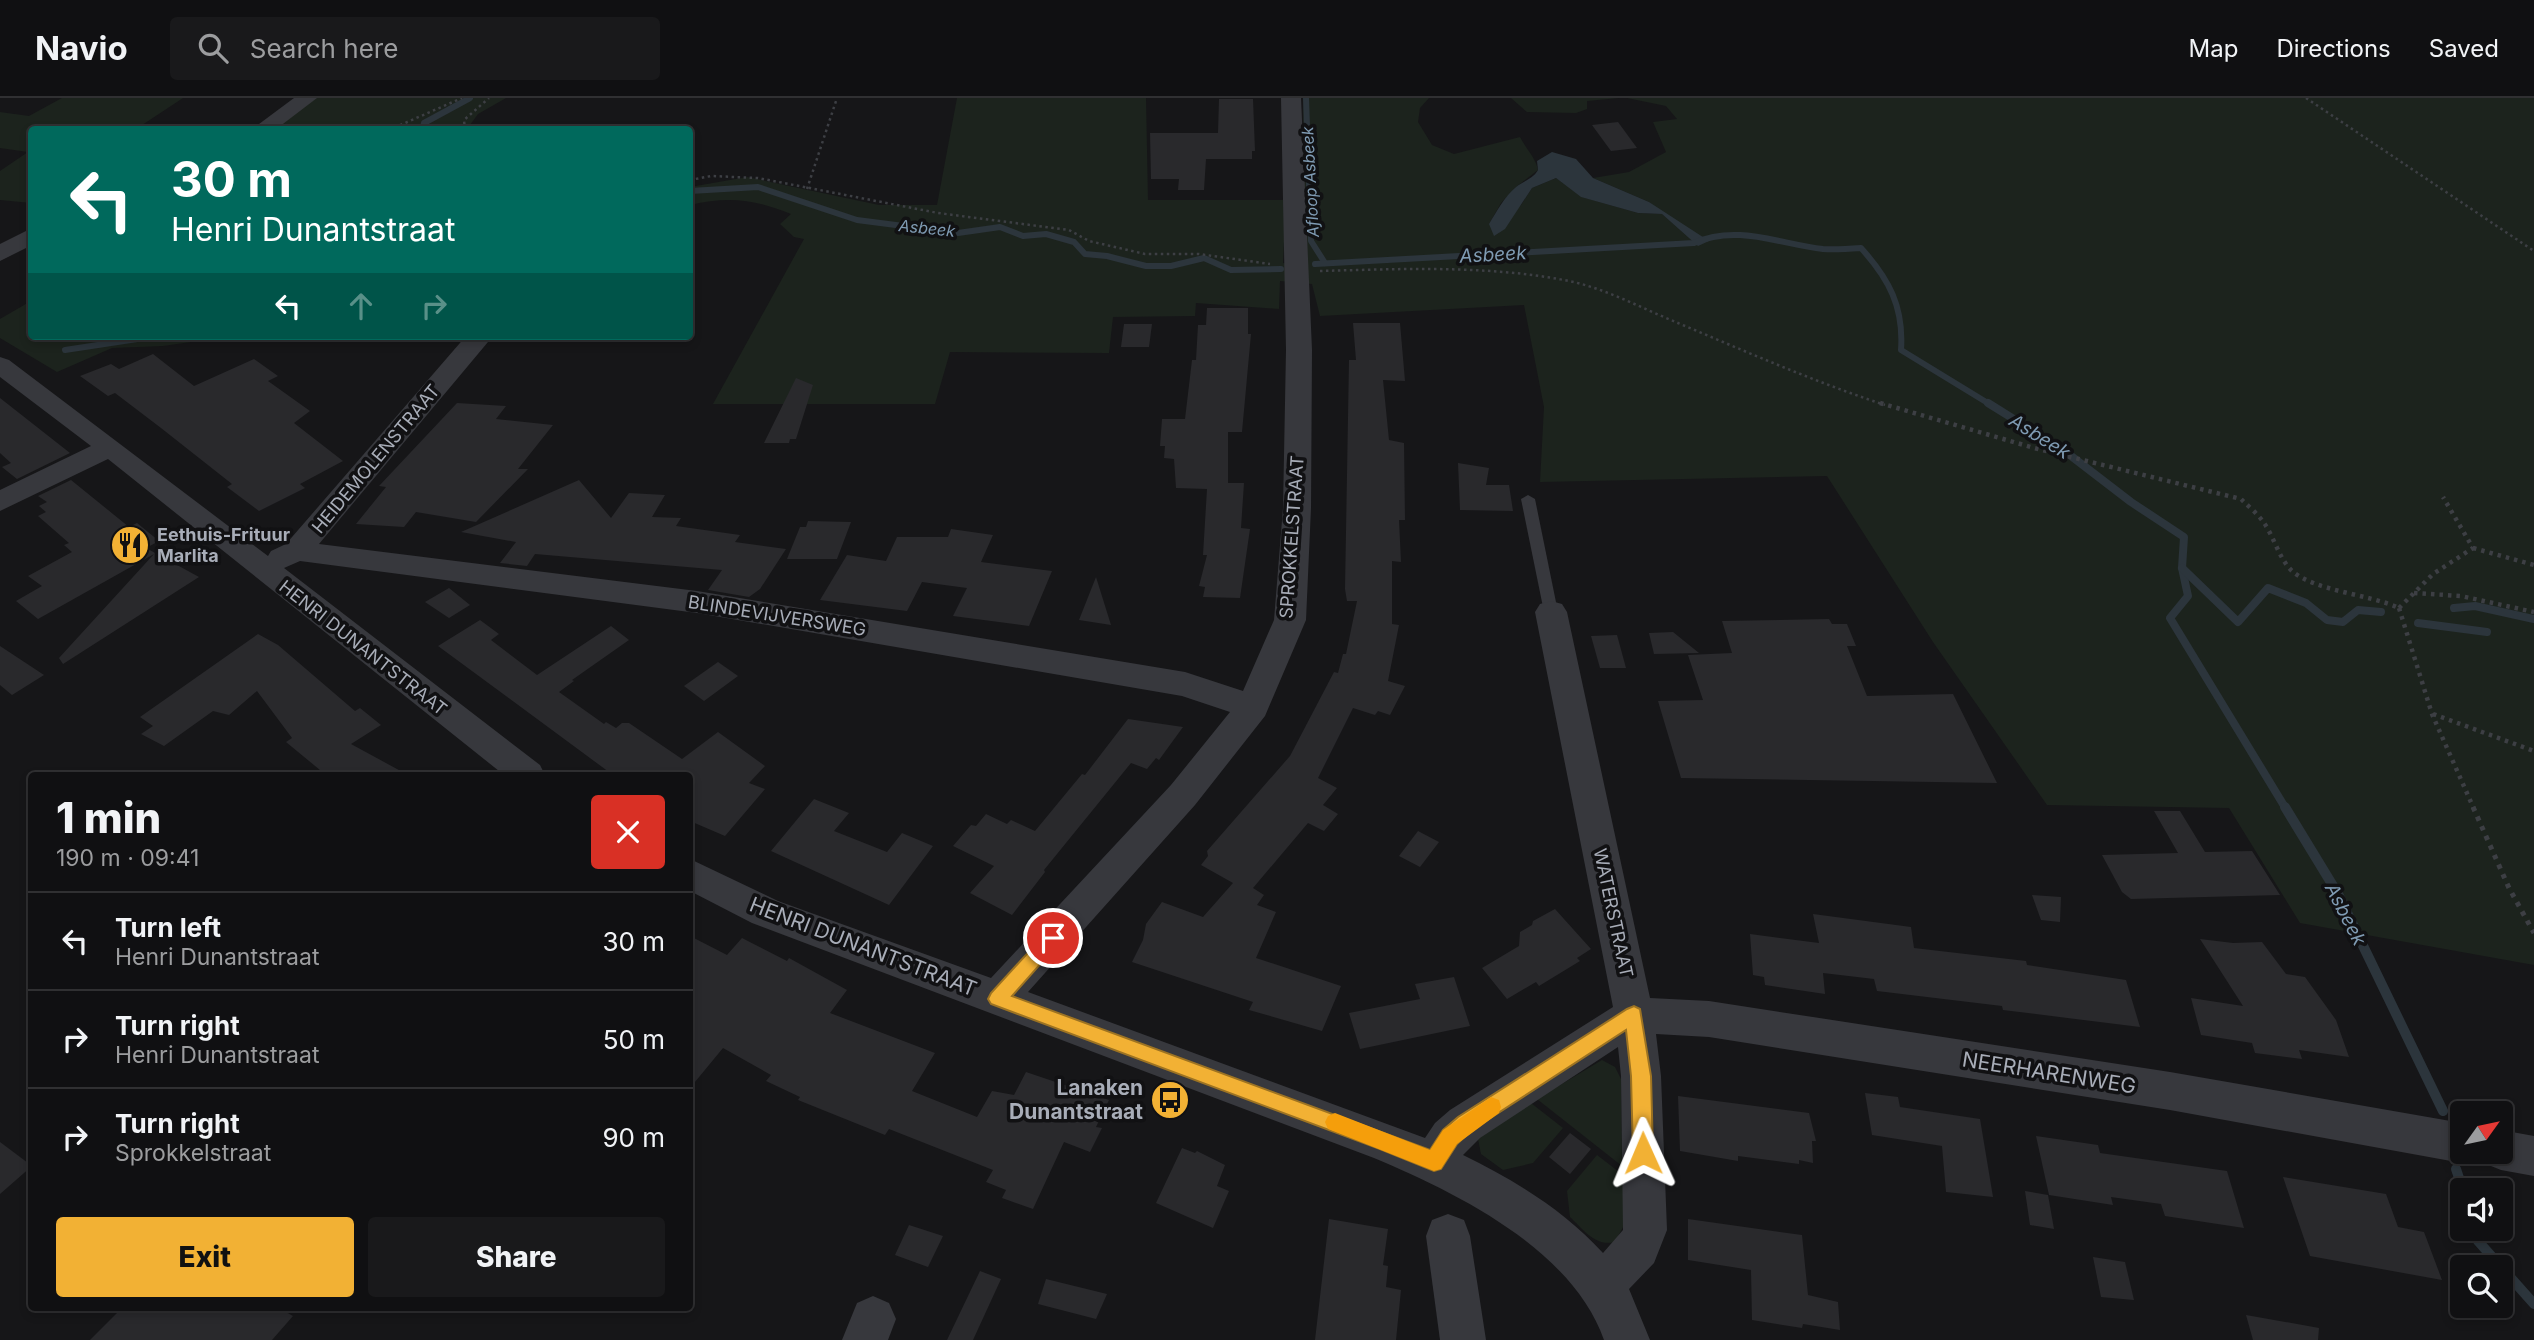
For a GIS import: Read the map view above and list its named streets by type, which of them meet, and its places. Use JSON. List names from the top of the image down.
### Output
{
  "streets": {
    "street": [
      "HEIDEMOLENSTRAAT",
      "SPROKKELSTRAAT",
      "BLINDEVIJVERSWEG",
      "HENRI DUNANTSTRAAT",
      "WATERSTRAAT",
      "NEERHARENWEG"
    ]
  },
  "crossings": [
    ["HEIDEMOLENSTRAAT", "BLINDEVIJVERSWEG"],
    ["HEIDEMOLENSTRAAT", "HENRI DUNANTSTRAAT"],
    ["SPROKKELSTRAAT", "BLINDEVIJVERSWEG"],
    ["SPROKKELSTRAAT", "HENRI DUNANTSTRAAT"],
    ["WATERSTRAAT", "NEERHARENWEG"]
  ],
  "water": ["Afloop Asbeek", "Asbeek"],
  "places": {
    "restaurant": ["Eethuis-Frituur Marlita"],
    "bus stop": ["Lanaken Dunantstraat"]
  },
  "north": "top right",
  "page": {
    "header": "Navio",
    "search": "Search here",
    "nav": ["Map", "Directions", "Saved"],
    "turn": ["30 m", "Henri Dunantstraat"],
    "heading": ["1 min", "190 m · 09:41"],
    "list": [
      {
        "name": "Turn left",
        "note": "Henri Dunantstraat",
        "value": "30 m"
      },
      {
        "name": "Turn right",
        "note": "Henri Dunantstraat",
        "value": "50 m"
      },
      {
        "name": "Turn right",
        "note": "Sprokkelstraat",
        "value": "90 m"
      }
    ],
    "buttons": ["Exit", "Share"]
  }
}
